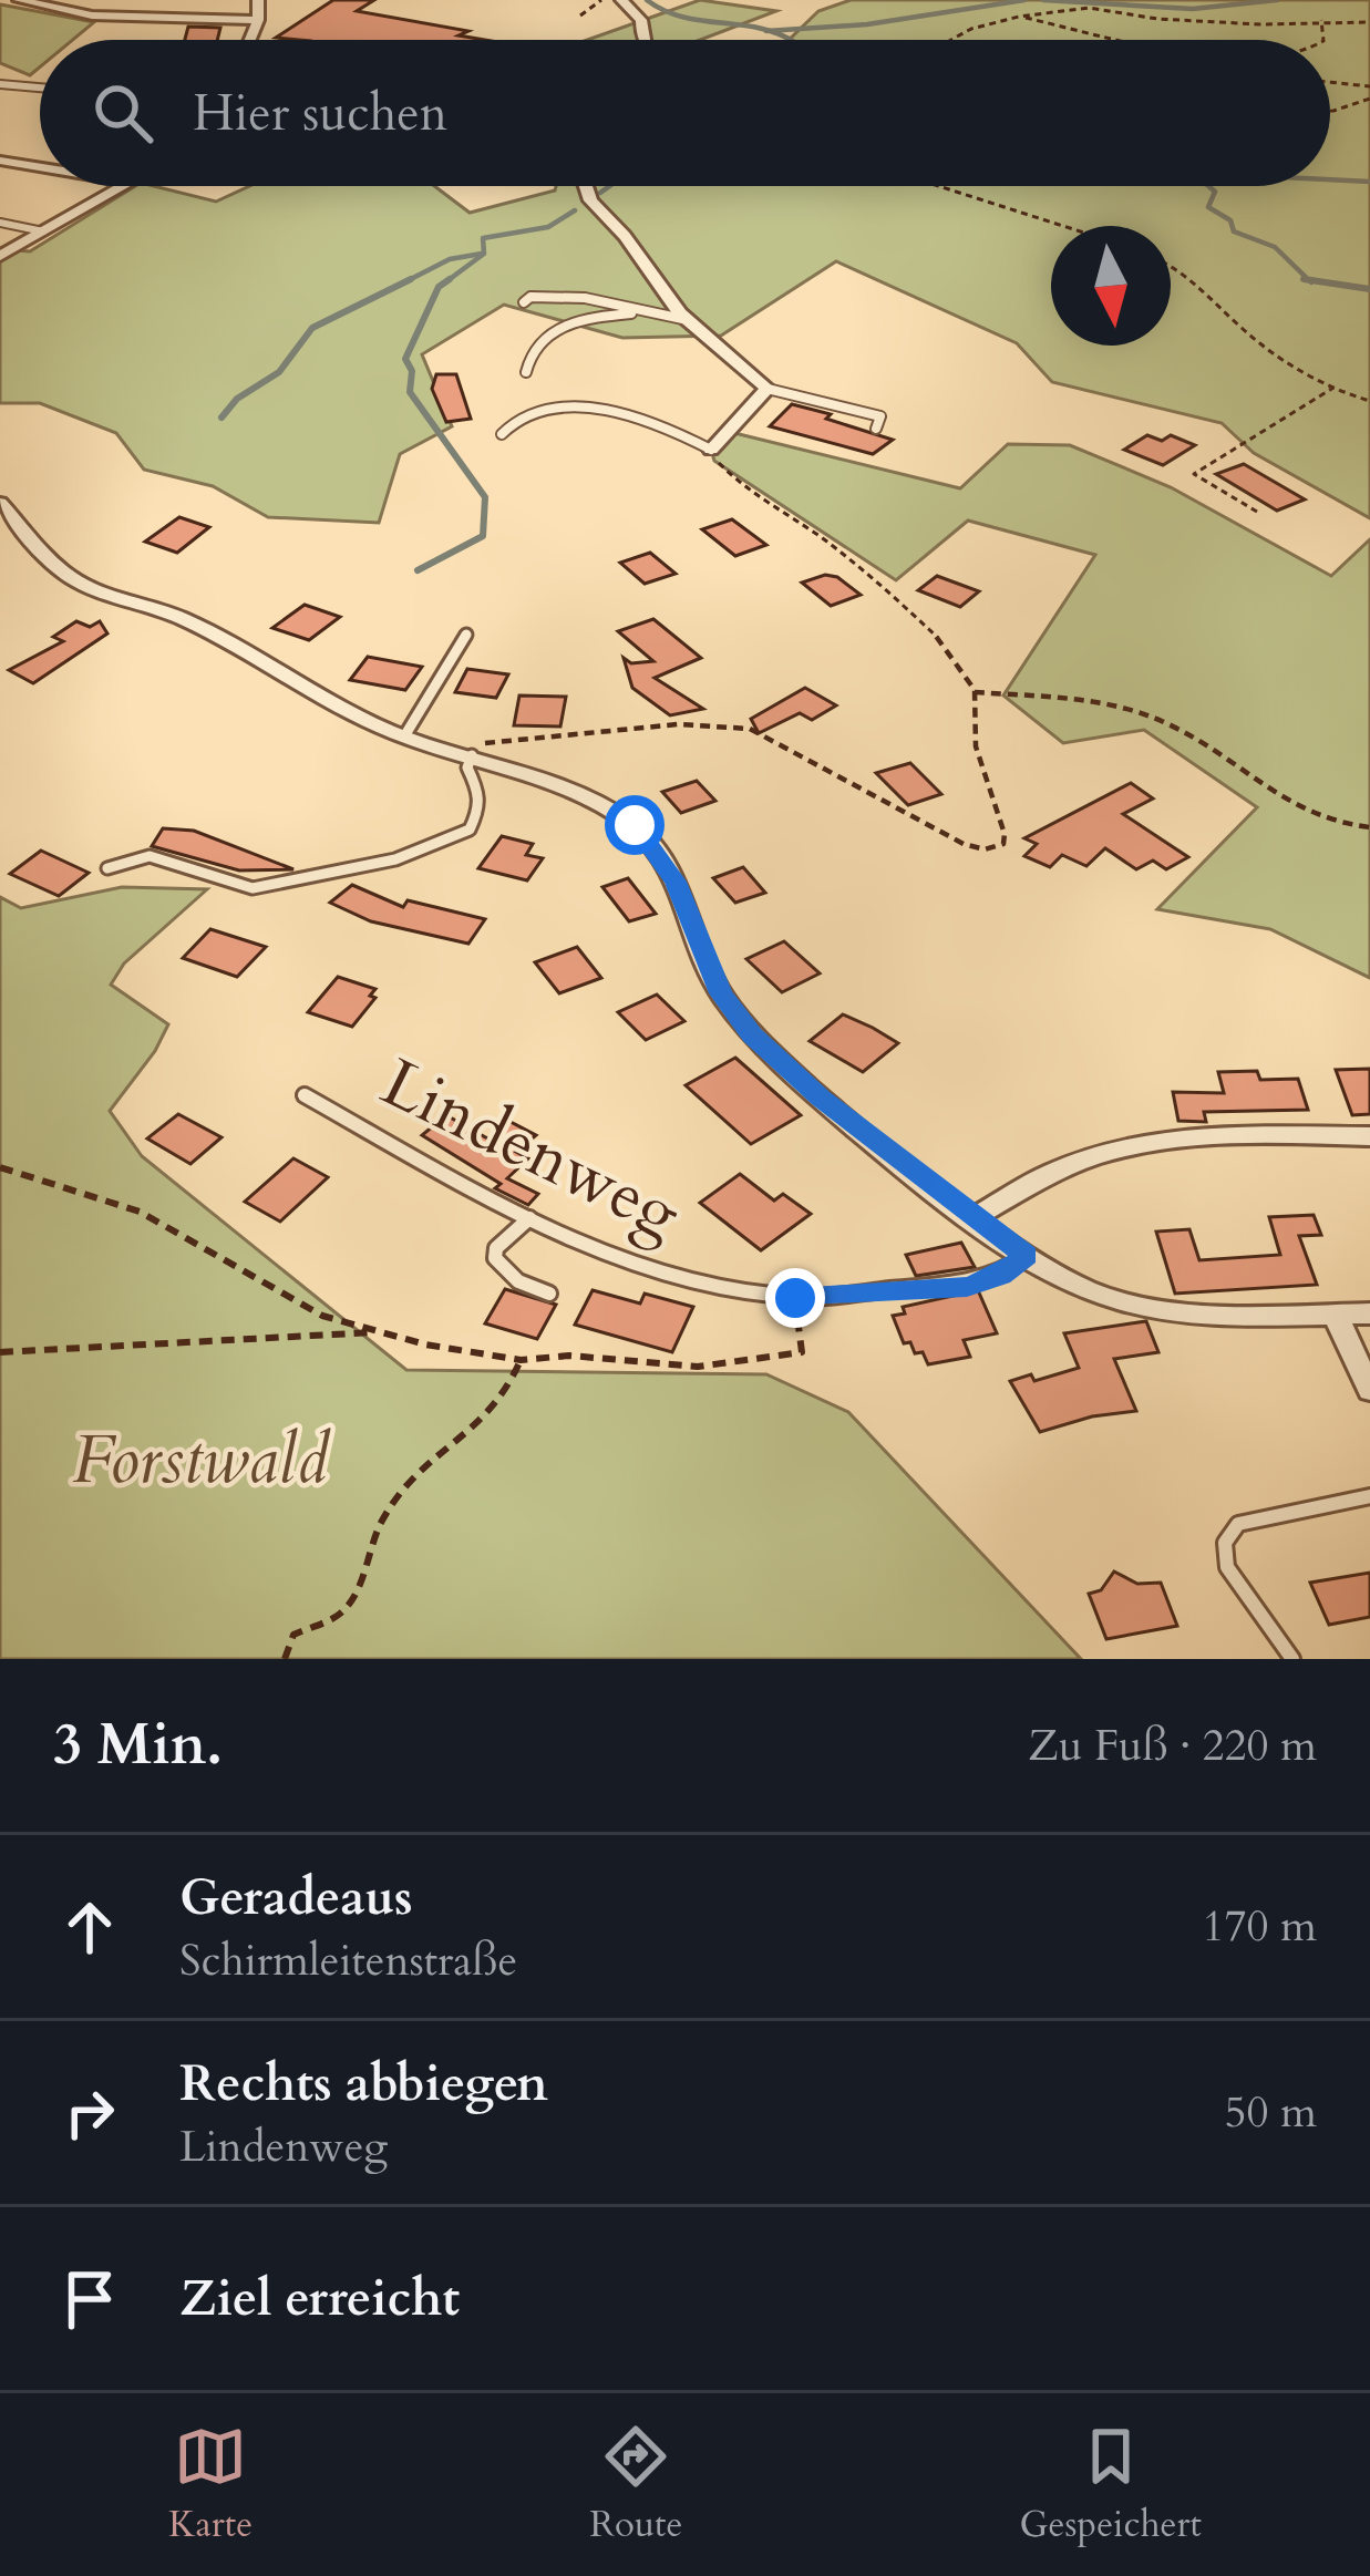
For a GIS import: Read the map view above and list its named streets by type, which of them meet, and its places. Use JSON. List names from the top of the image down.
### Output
{
  "streets": {
    "lane": ["Lindenweg"]
  },
  "parks": ["Forstwald"],
  "north": "bottom",
  "page": {
    "search": "Hier suchen",
    "heading": ["3 Min.", "Zu Fuß · 220 m"],
    "list": [
      ["Geradeaus", "Schirmleitenstraße", "170 m"],
      ["Rechts abbiegen", "Lindenweg", "50 m"],
      "Ziel erreicht"
    ],
    "nav": ["Karte", "Route", "Gespeichert"]
  }
}
